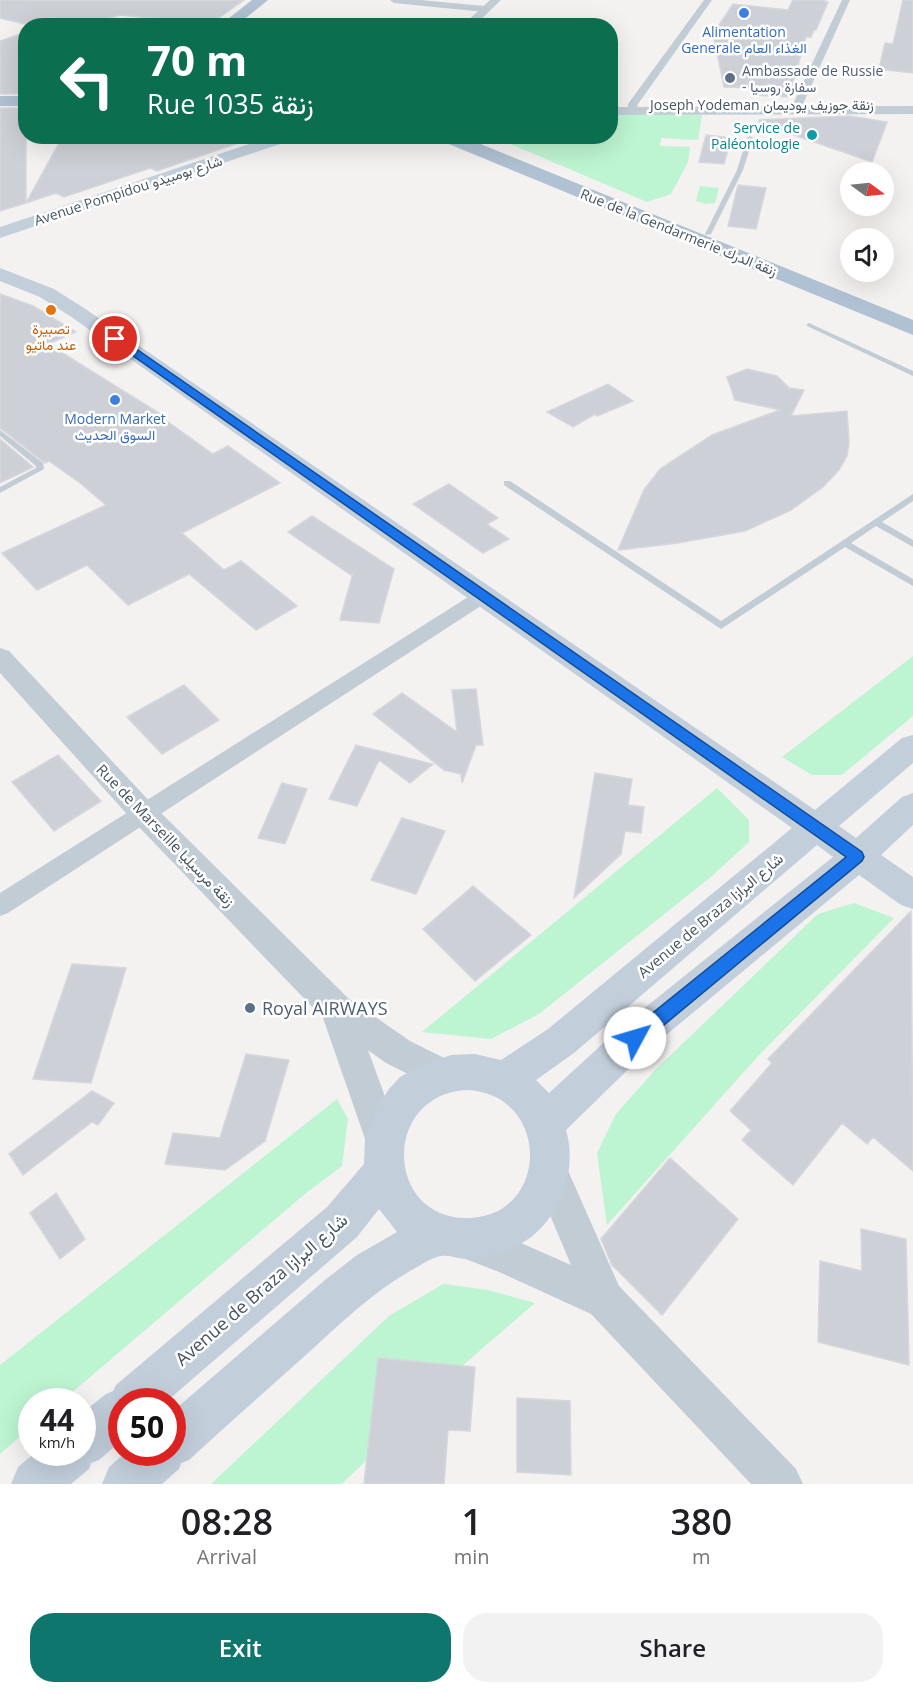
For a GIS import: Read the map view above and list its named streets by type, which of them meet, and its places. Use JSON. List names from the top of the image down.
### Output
{
  "streets": {
    "main road": ["Avenue Pompidou شارع بومبيدو", "Rue de la Gendarmerie زنقة الدرك", "Avenue de Braza شارع البرازا"],
    "street": ["Joseph Yodeman زنقة جوزيف يوديمان", "Rue de Marseille زنقة مرسيليا"]
  },
  "crossings": [
    ["Rue de Marseille زنقة مرسيليا", "Avenue de Braza شارع البرازا"]
  ],
  "places": [
    "Alimentation Generale الغذاء العام",
    "Ambassade de Russie - سفارة روسيا",
    "Service de Paléontologie",
    "تصبيرة عند ماتيو",
    "Modern Market السوق الحديث",
    "Royal AIRWAYS"
  ],
  "north": "right",
  "page": {
    "turn": ["70 m", "Rue 1035 زنقة"],
    "speed": "44 km/h",
    "limit": "50",
    "eta": [
      "08:28",
      "Arrival",
      "1",
      "min",
      "380",
      "m"
    ],
    "buttons": ["Exit", "Share"]
  }
}
